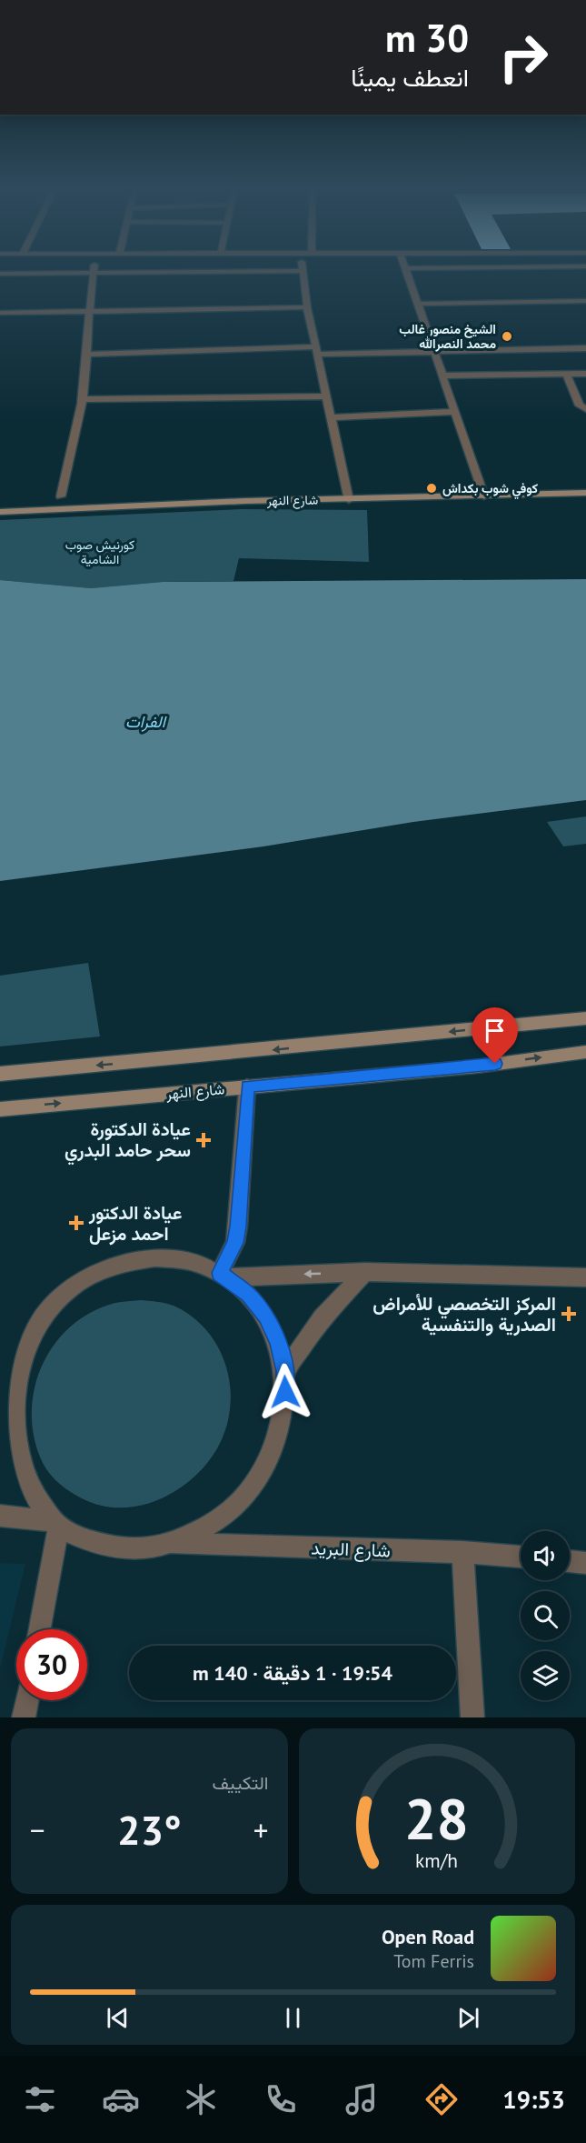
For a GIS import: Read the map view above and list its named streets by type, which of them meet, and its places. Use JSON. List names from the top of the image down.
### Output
{
  "streets": {
    "main road": ["شارع النهر"],
    "street": ["شارع البريد"]
  },
  "water": ["الفرات"],
  "parks": ["كورنيش صوب الشامية"],
  "places": {
    "other": ["الشيخ منصور غالب محمد النصرالله", "كوفي شوب بكداش"],
    "health": ["عيادة الدكتورة سحر حامد البدري", "عيادة الدكتور احمد مزعل", "المركز التخصصي للأمراض الصدرية والتنفسية"]
  },
  "page": {
    "turn": ["30 m", "انعطف يمينًا"],
    "limit": "30",
    "trip": "19:54 · 1 دقيقة · 140 m",
    "tile": "التكييف",
    "heat": ["−", "23°", "+"],
    "song": ["Open Road", "Tom Ferris"],
    "tabs": "19:53",
    "gauge": ["28", "km/h"]
  }
}
